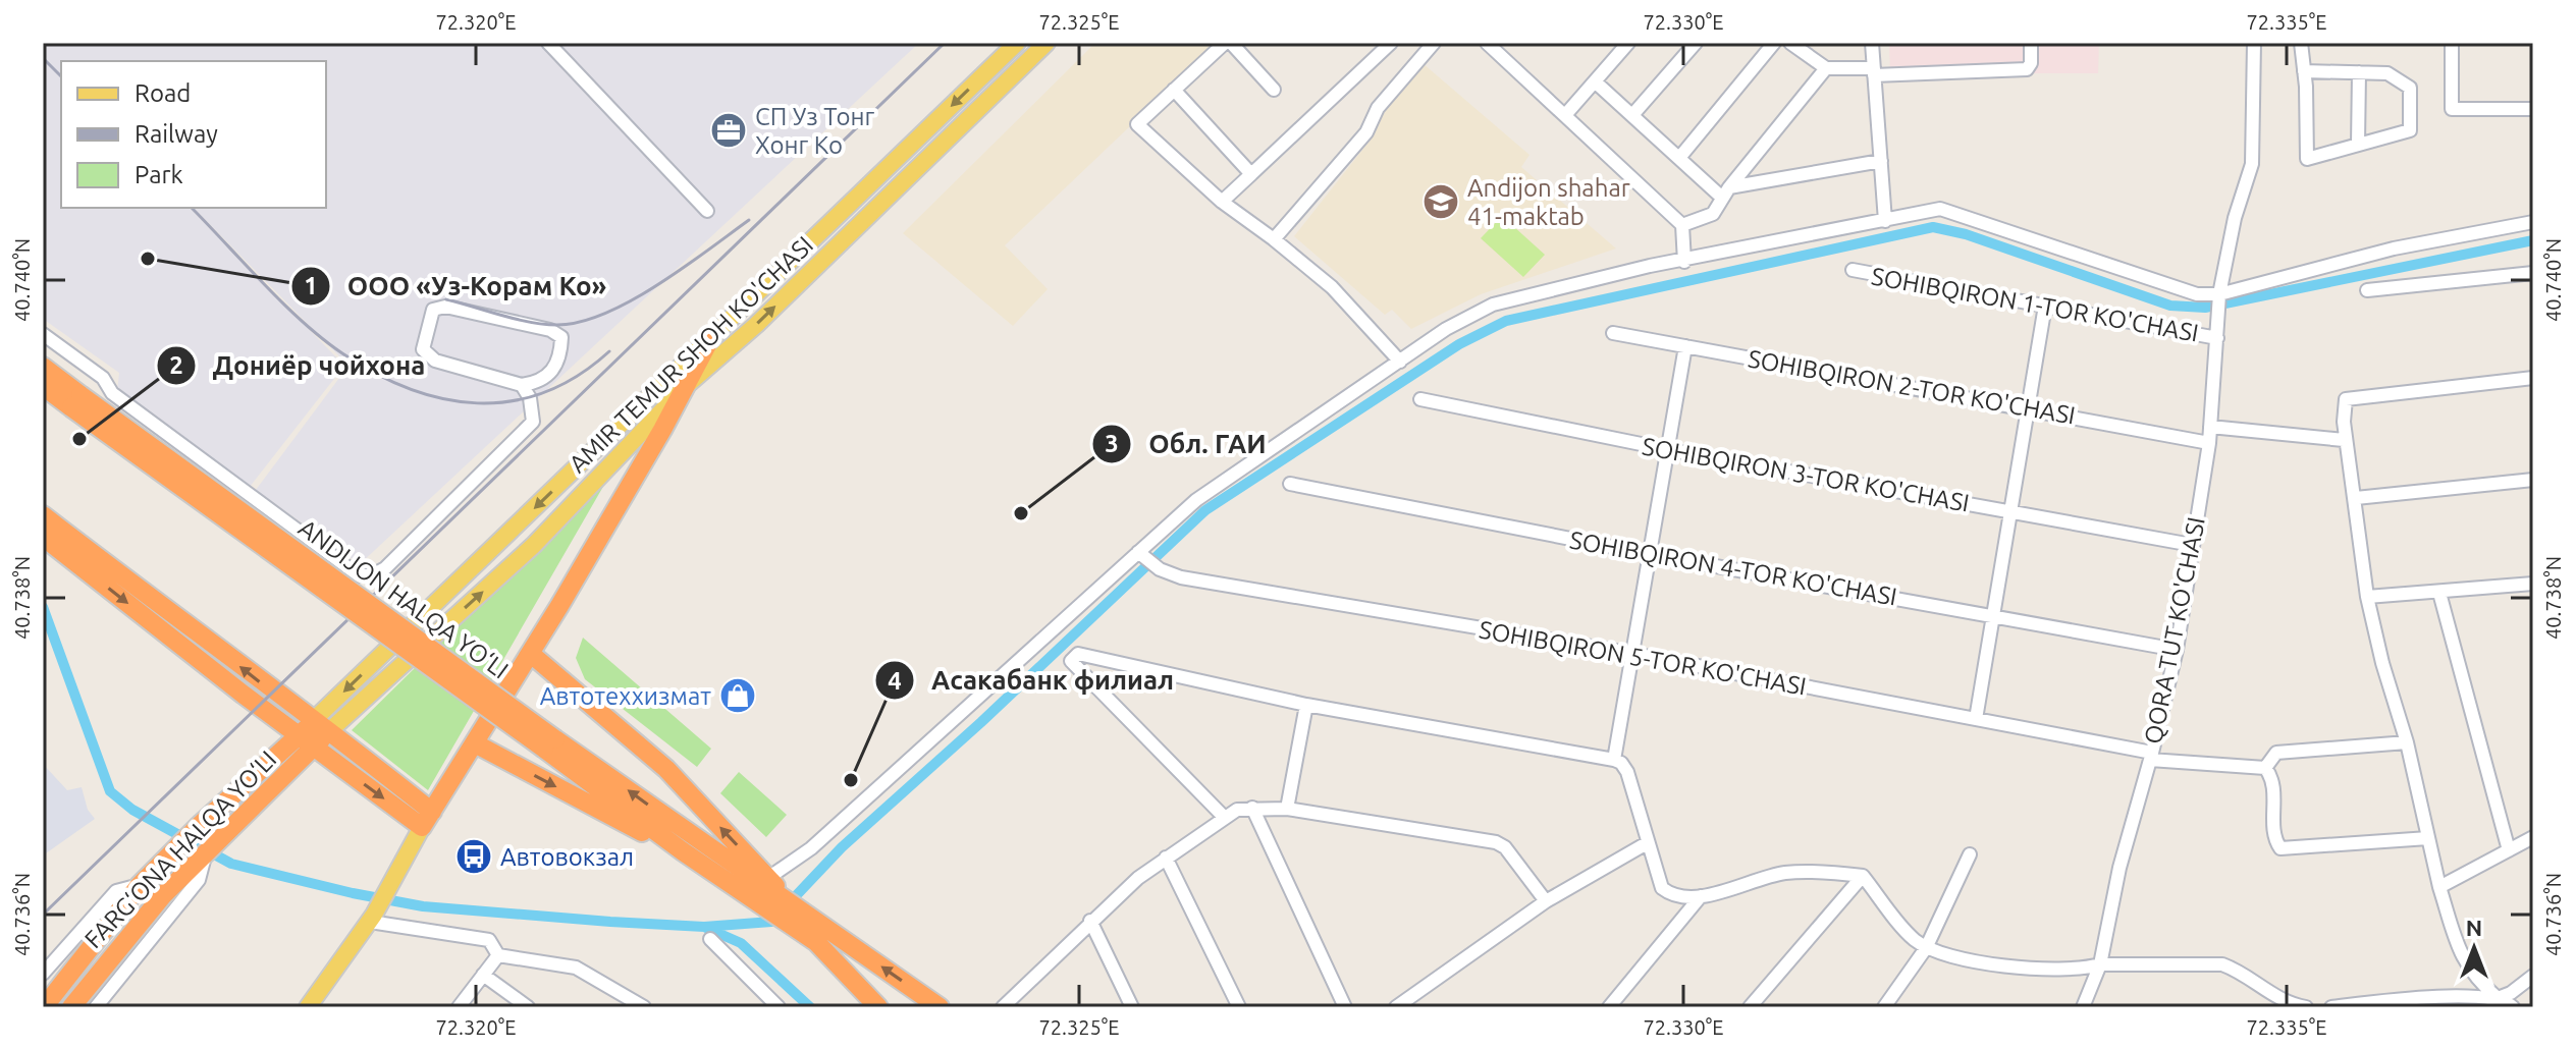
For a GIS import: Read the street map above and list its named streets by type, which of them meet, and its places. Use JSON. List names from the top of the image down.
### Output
{
  "streets": {
    "highway": ["ANDIJON HALQA YO‘LI", "FARG‘ONA HALQA YO‘LI"],
    "main road": ["AMIR TEMUR SHOH KO'CHASI"],
    "street": [
      "SOHIBQIRON 1-TOR KO'CHASI",
      "SOHIBQIRON 2-TOR KO'CHASI",
      "SOHIBQIRON 3-TOR KO'CHASI",
      "SOHIBQIRON 4-TOR KO'CHASI",
      "QORA TUT KO'CHASI",
      "SOHIBQIRON 5-TOR KO'CHASI"
    ]
  },
  "crossings": [
    ["SOHIBQIRON 1-TOR KO'CHASI", "QORA TUT KO'CHASI"],
    ["AMIR TEMUR SHOH KO'CHASI", "FARG‘ONA HALQA YO‘LI"],
    ["SOHIBQIRON 2-TOR KO'CHASI", "QORA TUT KO'CHASI"],
    ["SOHIBQIRON 3-TOR KO'CHASI", "QORA TUT KO'CHASI"],
    ["SOHIBQIRON 4-TOR KO'CHASI", "QORA TUT KO'CHASI"],
    ["QORA TUT KO'CHASI", "SOHIBQIRON 5-TOR KO'CHASI"]
  ],
  "places": {
    "office": ["СП Уз Тонг Хонг Ко"],
    "school or university": ["Andijon shahar 41-maktab"],
    "other": [
      "ООО «Уз-Корам Ко»",
      "Дониёр чойхона",
      "Обл. ГАИ",
      "Асакабанк филиал"
    ],
    "shop": ["Автотеххизмат"],
    "bus stop": ["Автовокзал"]
  },
  "legend": ["Road", "Railway", "Park"],
  "north": "top",
  "coordinates": [
    "72.320°E",
    "72.325°E",
    "72.330°E",
    "72.335°E",
    "40.740°N",
    "40.738°N",
    "40.736°N"
  ]
}
